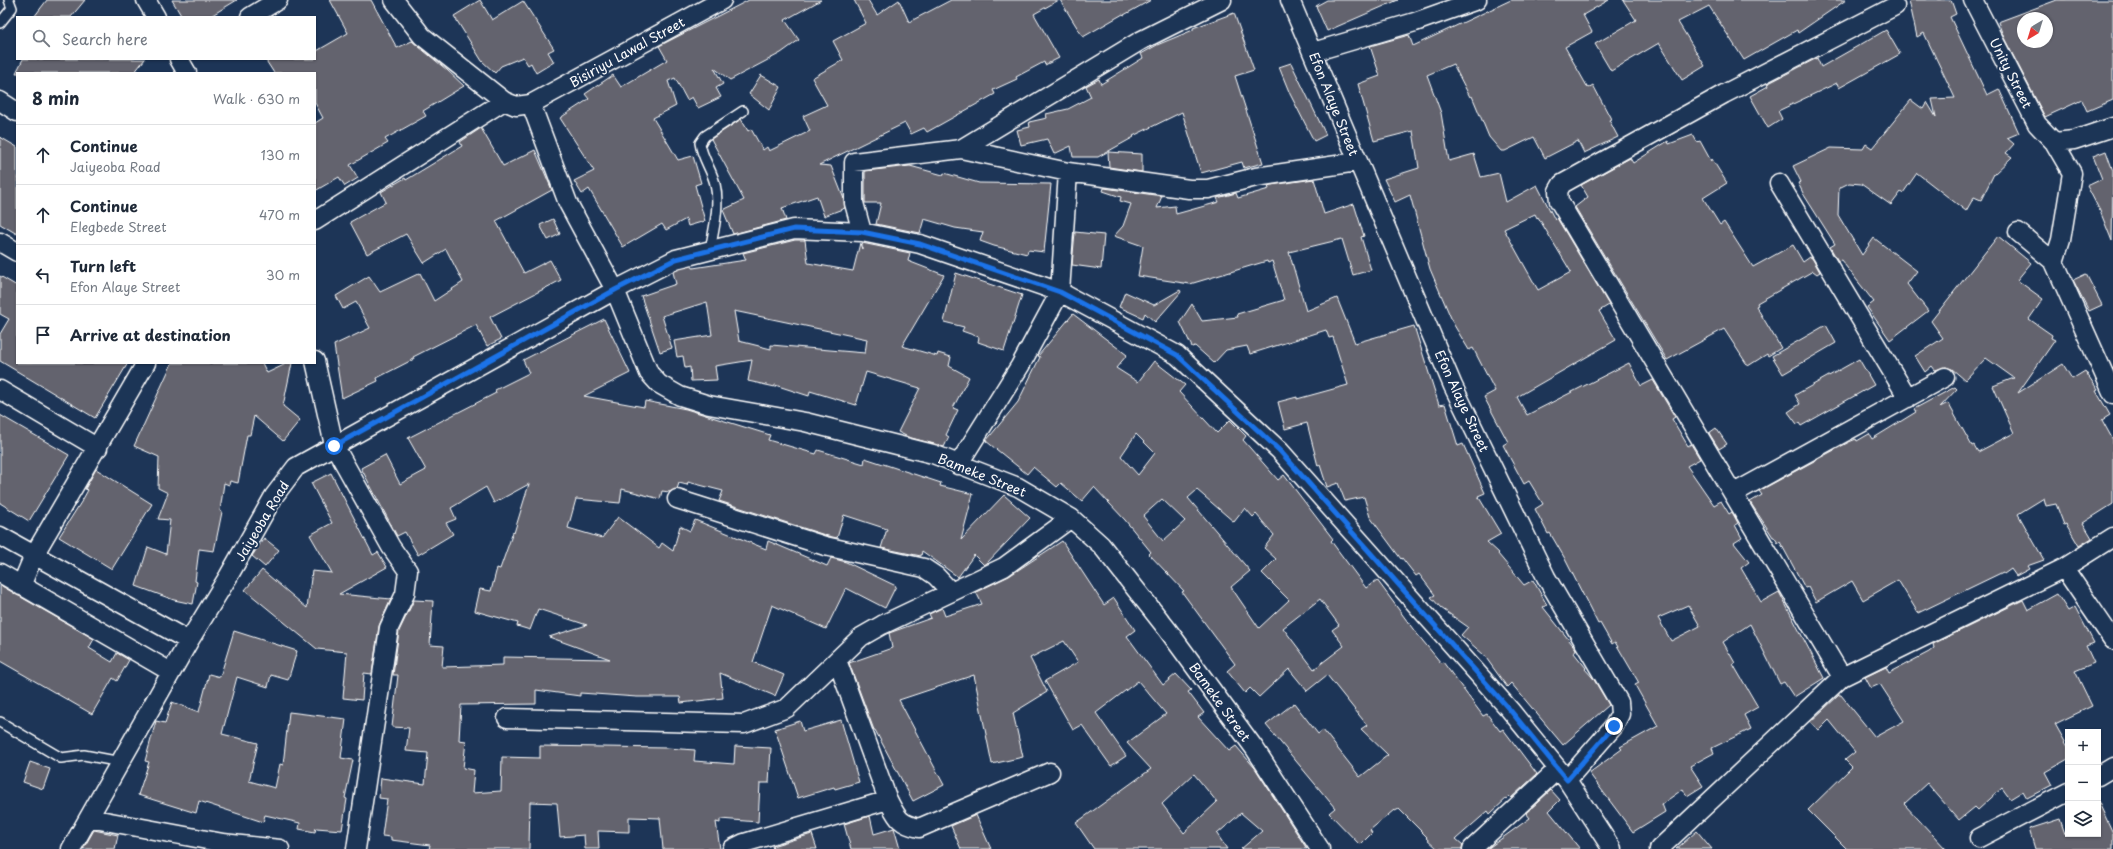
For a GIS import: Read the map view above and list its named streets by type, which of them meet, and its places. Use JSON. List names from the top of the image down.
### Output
{
  "streets": {
    "street": [
      "Bisiriyu Lawal Street",
      "Unity Street",
      "Efon Alaye Street",
      "Bameke Street",
      "Jaiyeoba Road"
    ]
  },
  "crossings": [
    ["Bisiriyu Lawal Street", "Bameke Street"],
    ["Efon Alaye Street", "Jaiyeoba Road"],
    ["Bameke Street", "Jaiyeoba Road"]
  ],
  "north": "bottom left",
  "page": {
    "search": "Search here",
    "heading": ["8 min", "Walk · 630 m"],
    "list": [
      ["Continue", "Jaiyeoba Road", "130 m"],
      ["Continue", "Elegbede Street", "470 m"],
      ["Turn left", "Efon Alaye Street", "30 m"],
      "Arrive at destination"
    ],
    "map_buttons": ["+", "−"]
  }
}
